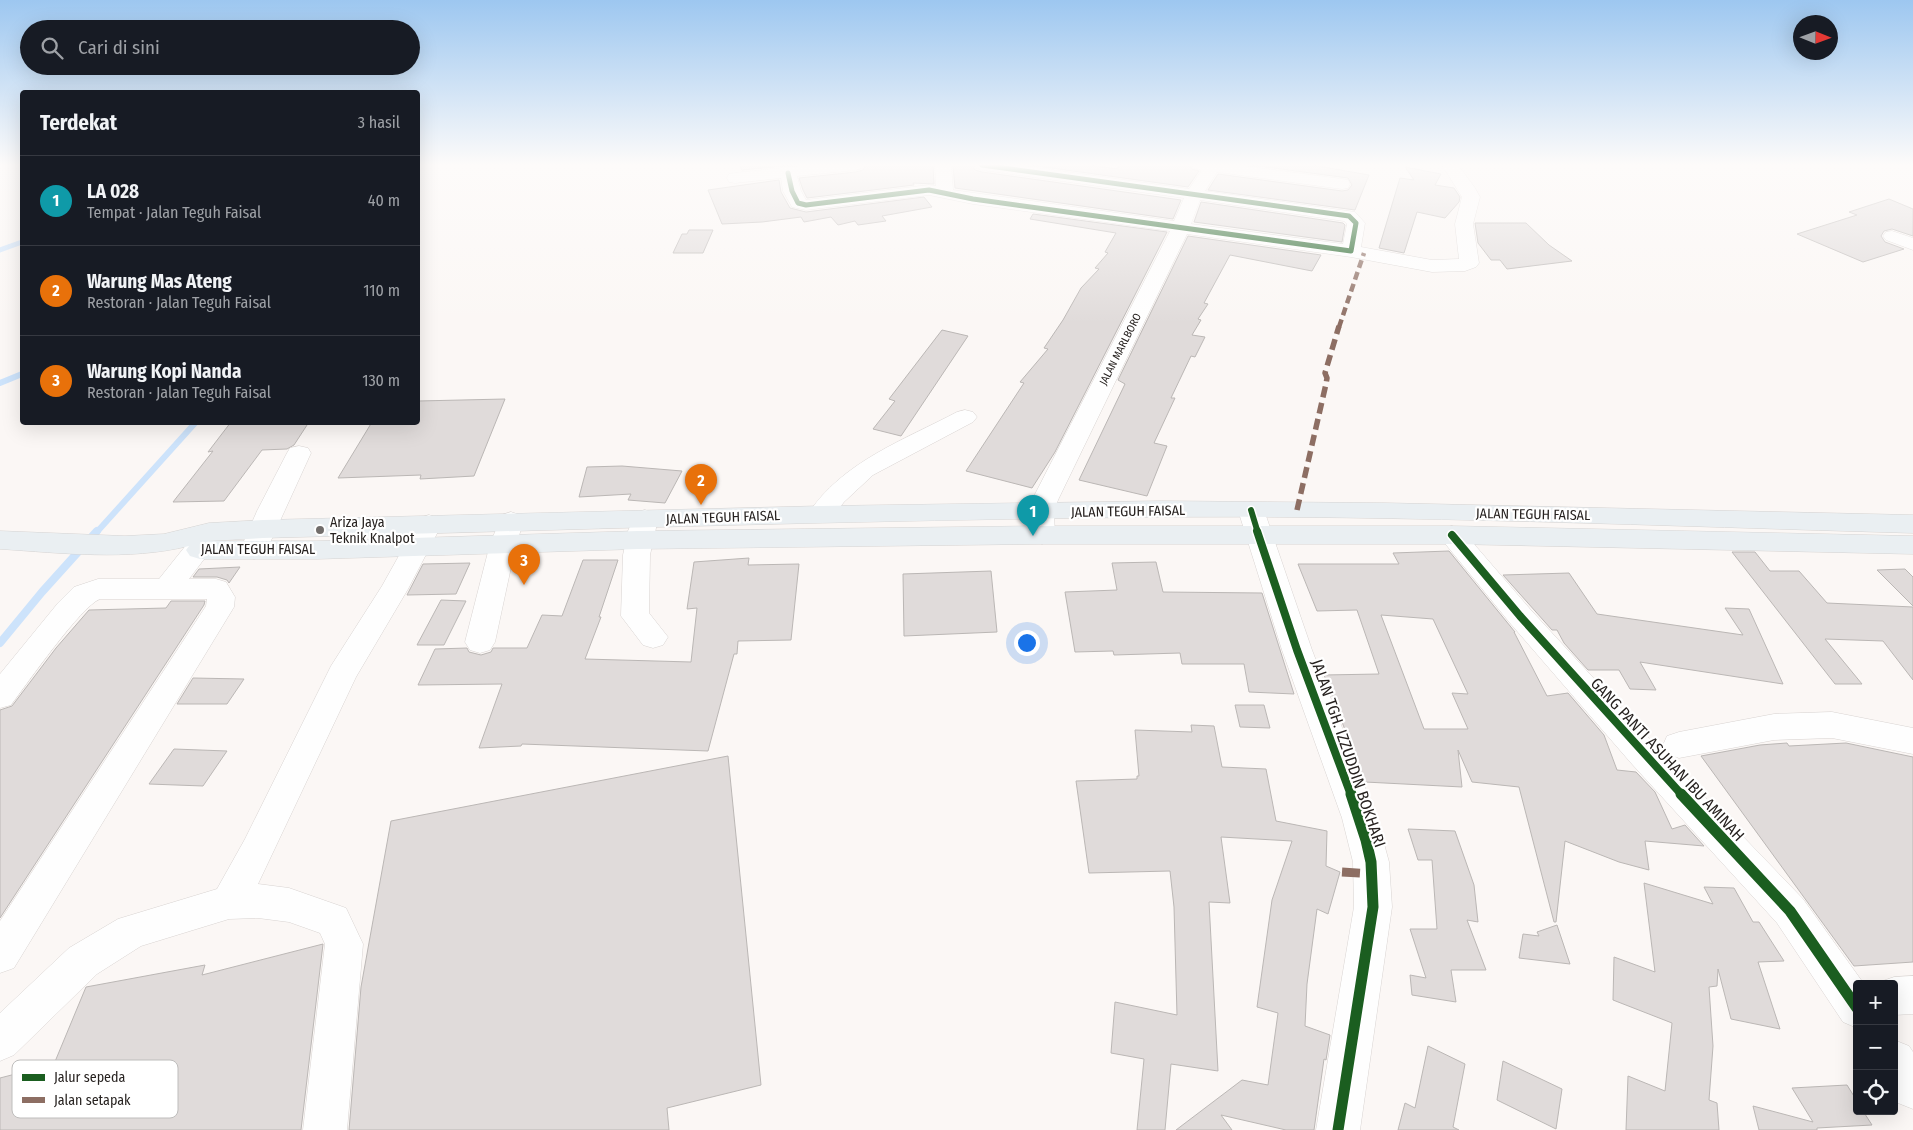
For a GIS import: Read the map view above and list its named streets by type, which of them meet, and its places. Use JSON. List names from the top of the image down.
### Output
{
  "streets": {
    "highway": ["JALAN TEGUH FAISAL"],
    "street": ["JALAN MARLBORO", "JALAN TGH. IZZUDDIN BOKHARI", "GANG PANTI ASUHAN IBU AMINAH"]
  },
  "crossings": [
    ["JALAN MARLBORO", "JALAN TEGUH FAISAL"],
    ["JALAN TEGUH FAISAL", "JALAN TGH. IZZUDDIN BOKHARI"],
    ["JALAN TEGUH FAISAL", "GANG PANTI ASUHAN IBU AMINAH"]
  ],
  "places": ["Ariza Jaya Teknik Knalpot"],
  "legend": ["Jalur sepeda", "Jalan setapak"],
  "north": "right",
  "page": {
    "search": "Cari di sini",
    "heading": ["Terdekat", "3 hasil"],
    "list": [
      {
        "mark": "1",
        "name": "LA 028",
        "note": "Tempat · Jalan Teguh Faisal",
        "value": "40 m"
      },
      {
        "mark": "2",
        "name": "Warung Mas Ateng",
        "note": "Restoran · Jalan Teguh Faisal",
        "value": "110 m"
      },
      {
        "mark": "3",
        "name": "Warung Kopi Nanda",
        "note": "Restoran · Jalan Teguh Faisal",
        "value": "130 m"
      }
    ],
    "pins": ["2", "1", "3"],
    "map_buttons": ["+", "−"]
  }
}
